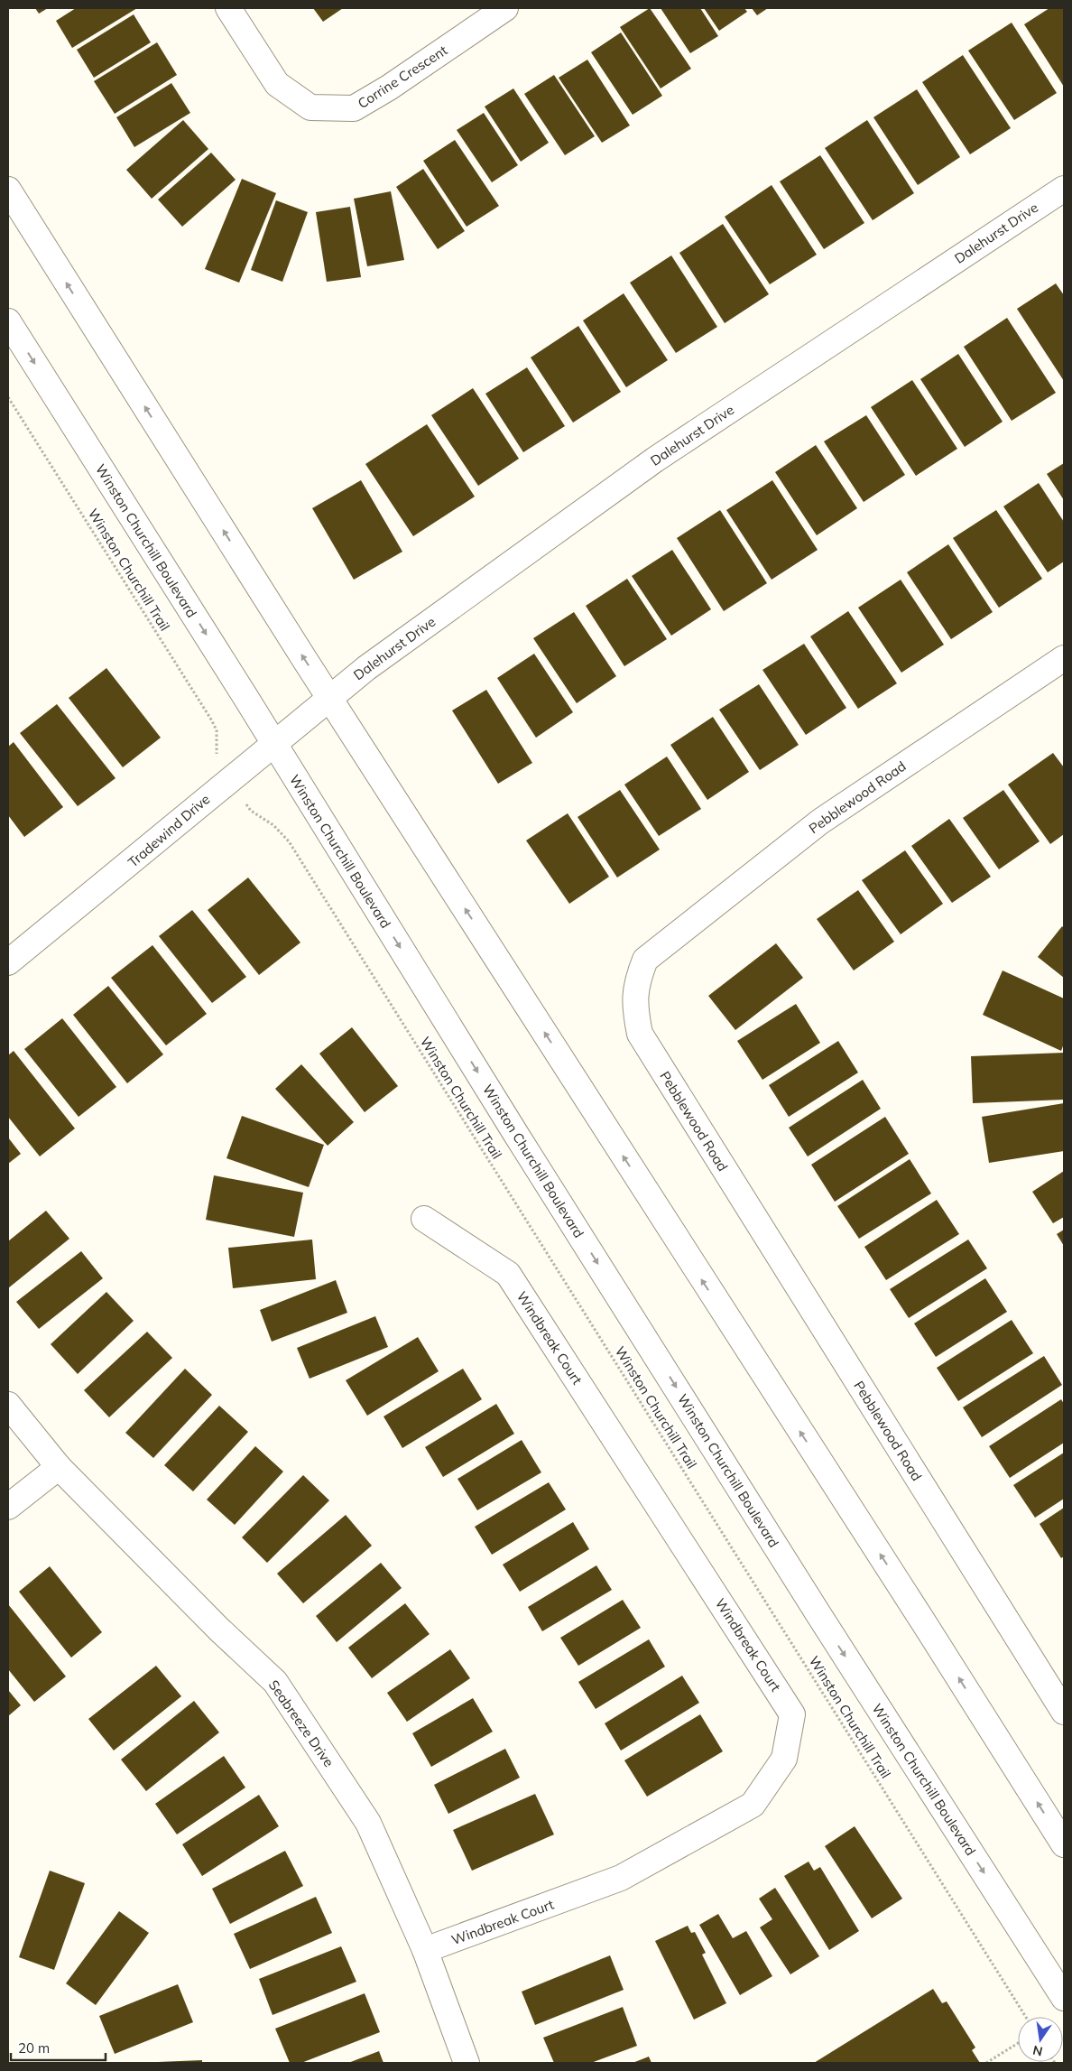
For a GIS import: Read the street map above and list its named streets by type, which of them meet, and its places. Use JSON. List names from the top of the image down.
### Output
{
  "streets": {
    "street": [
      "Corrine Crescent",
      "Dalehurst Drive",
      "Winston Churchill Boulevard",
      "Pebblewood Road",
      "Tradewind Drive",
      "Windbreak Court",
      "Seabreeze Drive"
    ],
    "path": ["Winston Churchill Trail"]
  },
  "crossings": [
    ["Dalehurst Drive", "Tradewind Drive"],
    ["Winston Churchill Boulevard", "Tradewind Drive"],
    ["Windbreak Court", "Seabreeze Drive"]
  ],
  "scale_bar": "20 m",
  "north": "bottom"
}
